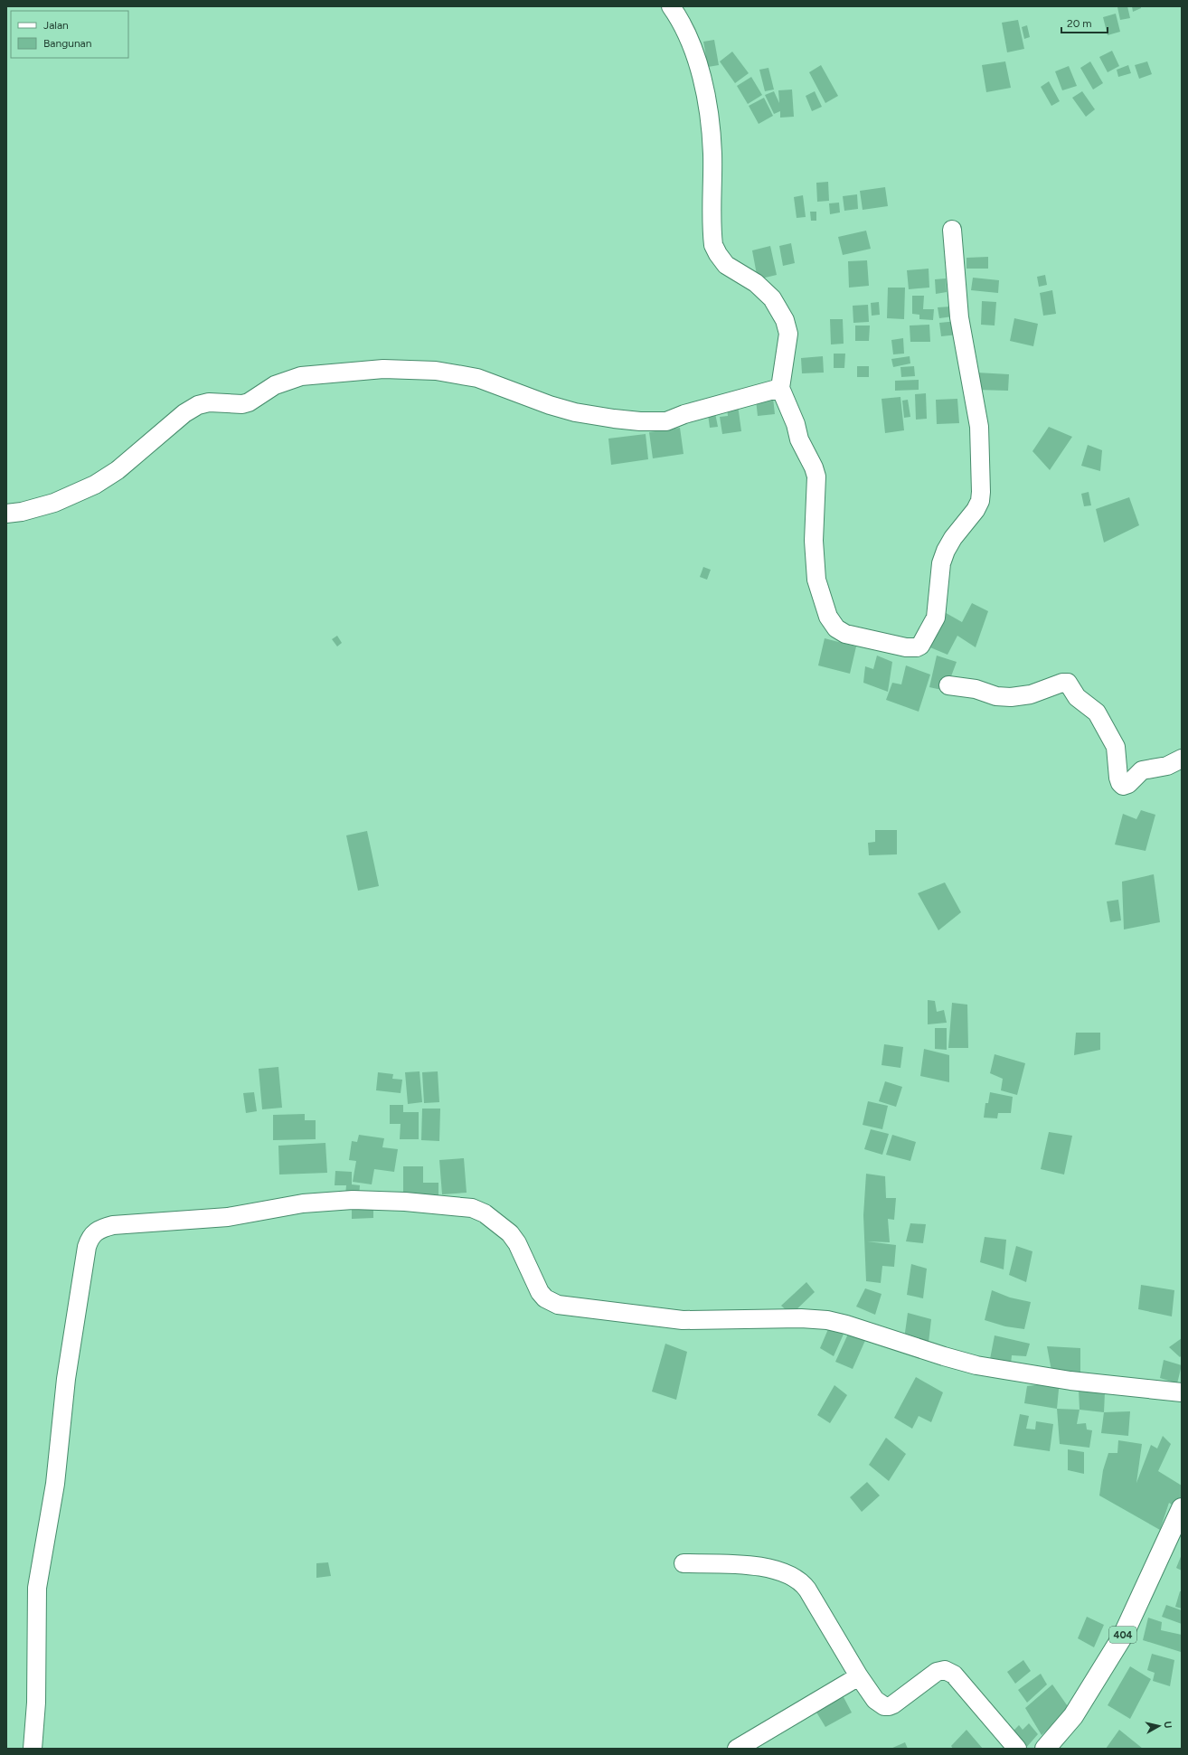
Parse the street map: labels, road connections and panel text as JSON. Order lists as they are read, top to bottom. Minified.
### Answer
{"streets":{"main road":["404"]},"legend":["Jalan","Bangunan"],"scale_bar":"20 m","north":"right"}
